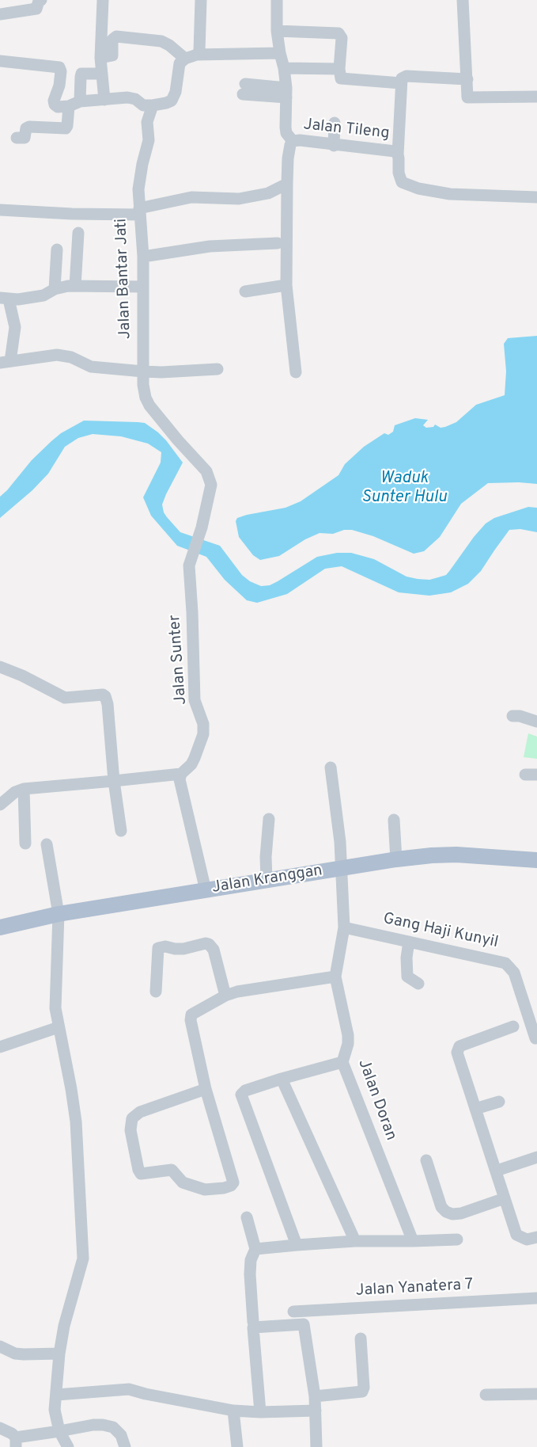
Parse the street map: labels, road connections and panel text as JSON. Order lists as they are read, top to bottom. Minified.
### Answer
{"streets":{"main road":["Jalan Kranggan"],"street":["Jalan Tileng","Jalan Bantar Jati","Jalan Sunter","Gang Haji Kunyil","Jalan Doran","Jalan Yanatera 7"]},"crossings":[["Jalan Bantar Jati","Jalan Sunter"],["Jalan Kranggan","Jalan Doran"],["Gang Haji Kunyil","Jalan Doran"]],"water":["Waduk Sunter Hulu"]}
